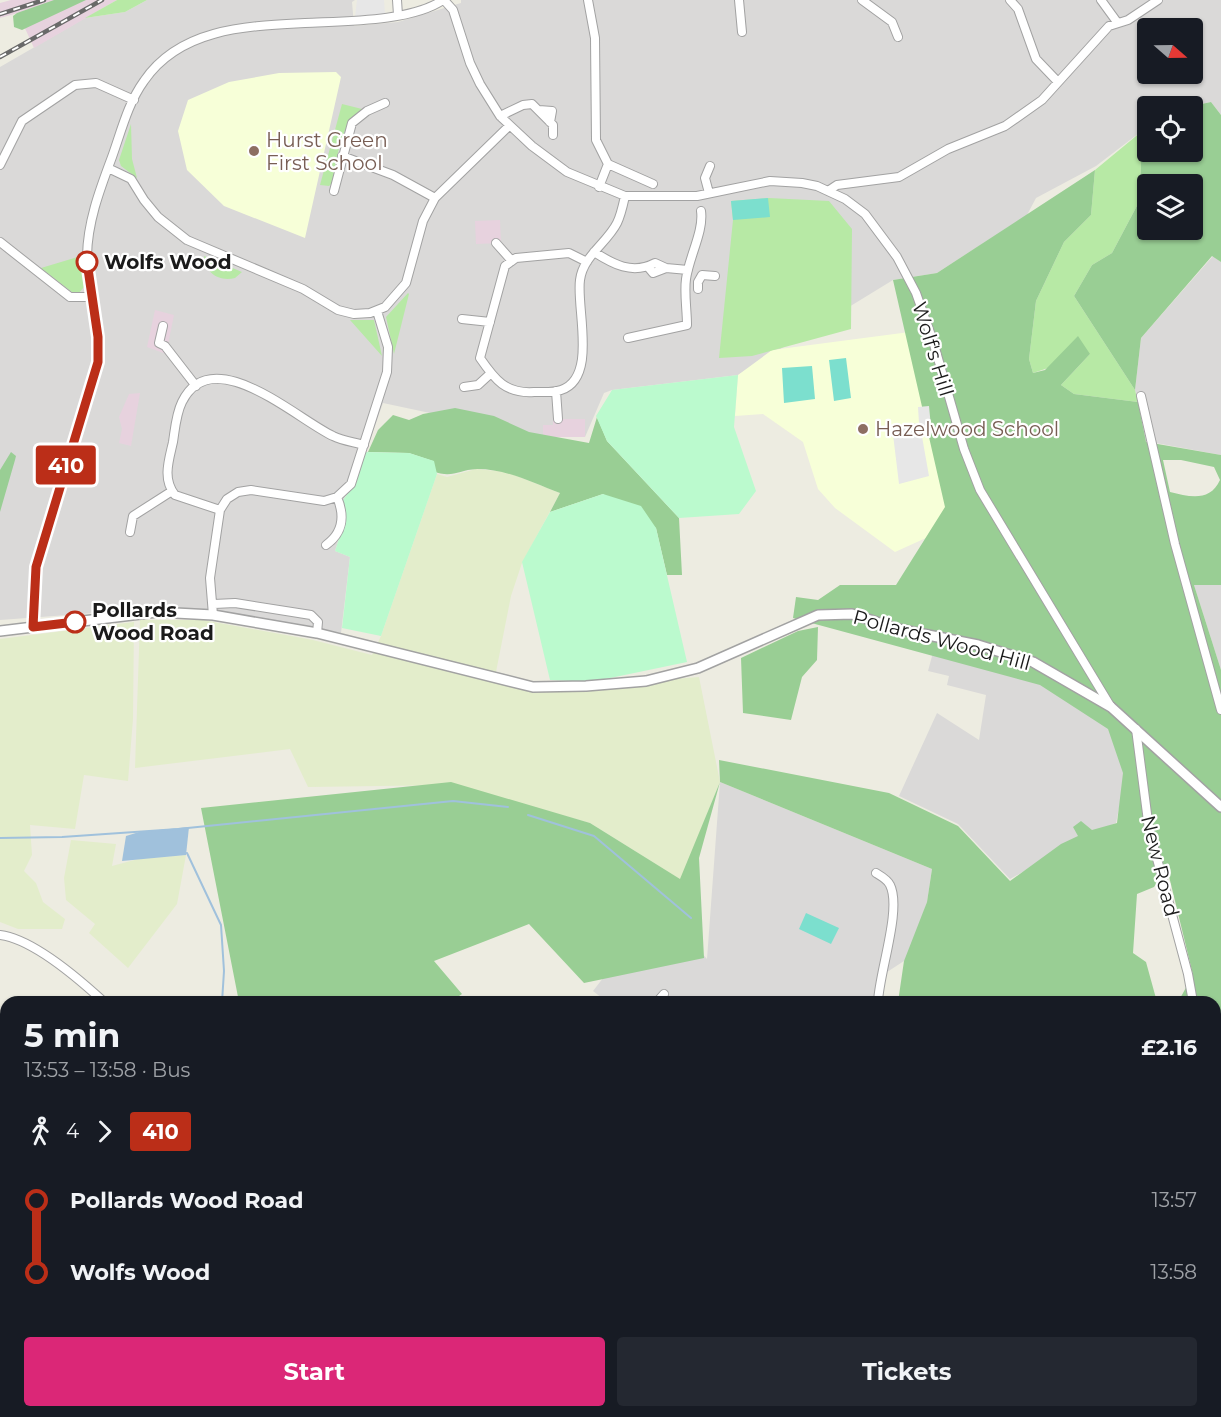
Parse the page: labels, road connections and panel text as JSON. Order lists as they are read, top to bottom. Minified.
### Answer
{"streets":{"street":["Wolf's Hill","Pollards Wood Hill","New Road"]},"crossings":[["Wolf's Hill","Pollards Wood Hill"],["Pollards Wood Hill","New Road"]],"places":["Hurst Green First School","Wolfs Wood","Hazelwood School","Pollards Wood Road"],"lines":["bus line 410"],"north":"right","page":{"on_map":"410","heading":["5 min","13:53 – 13:58 · Bus","£2.16"],"legs":["4","410"],"list":[{"name":"Pollards Wood Road","value":"13:57"},{"name":"Wolfs Wood","value":"13:58"}],"buttons":["Start","Tickets"]}}
